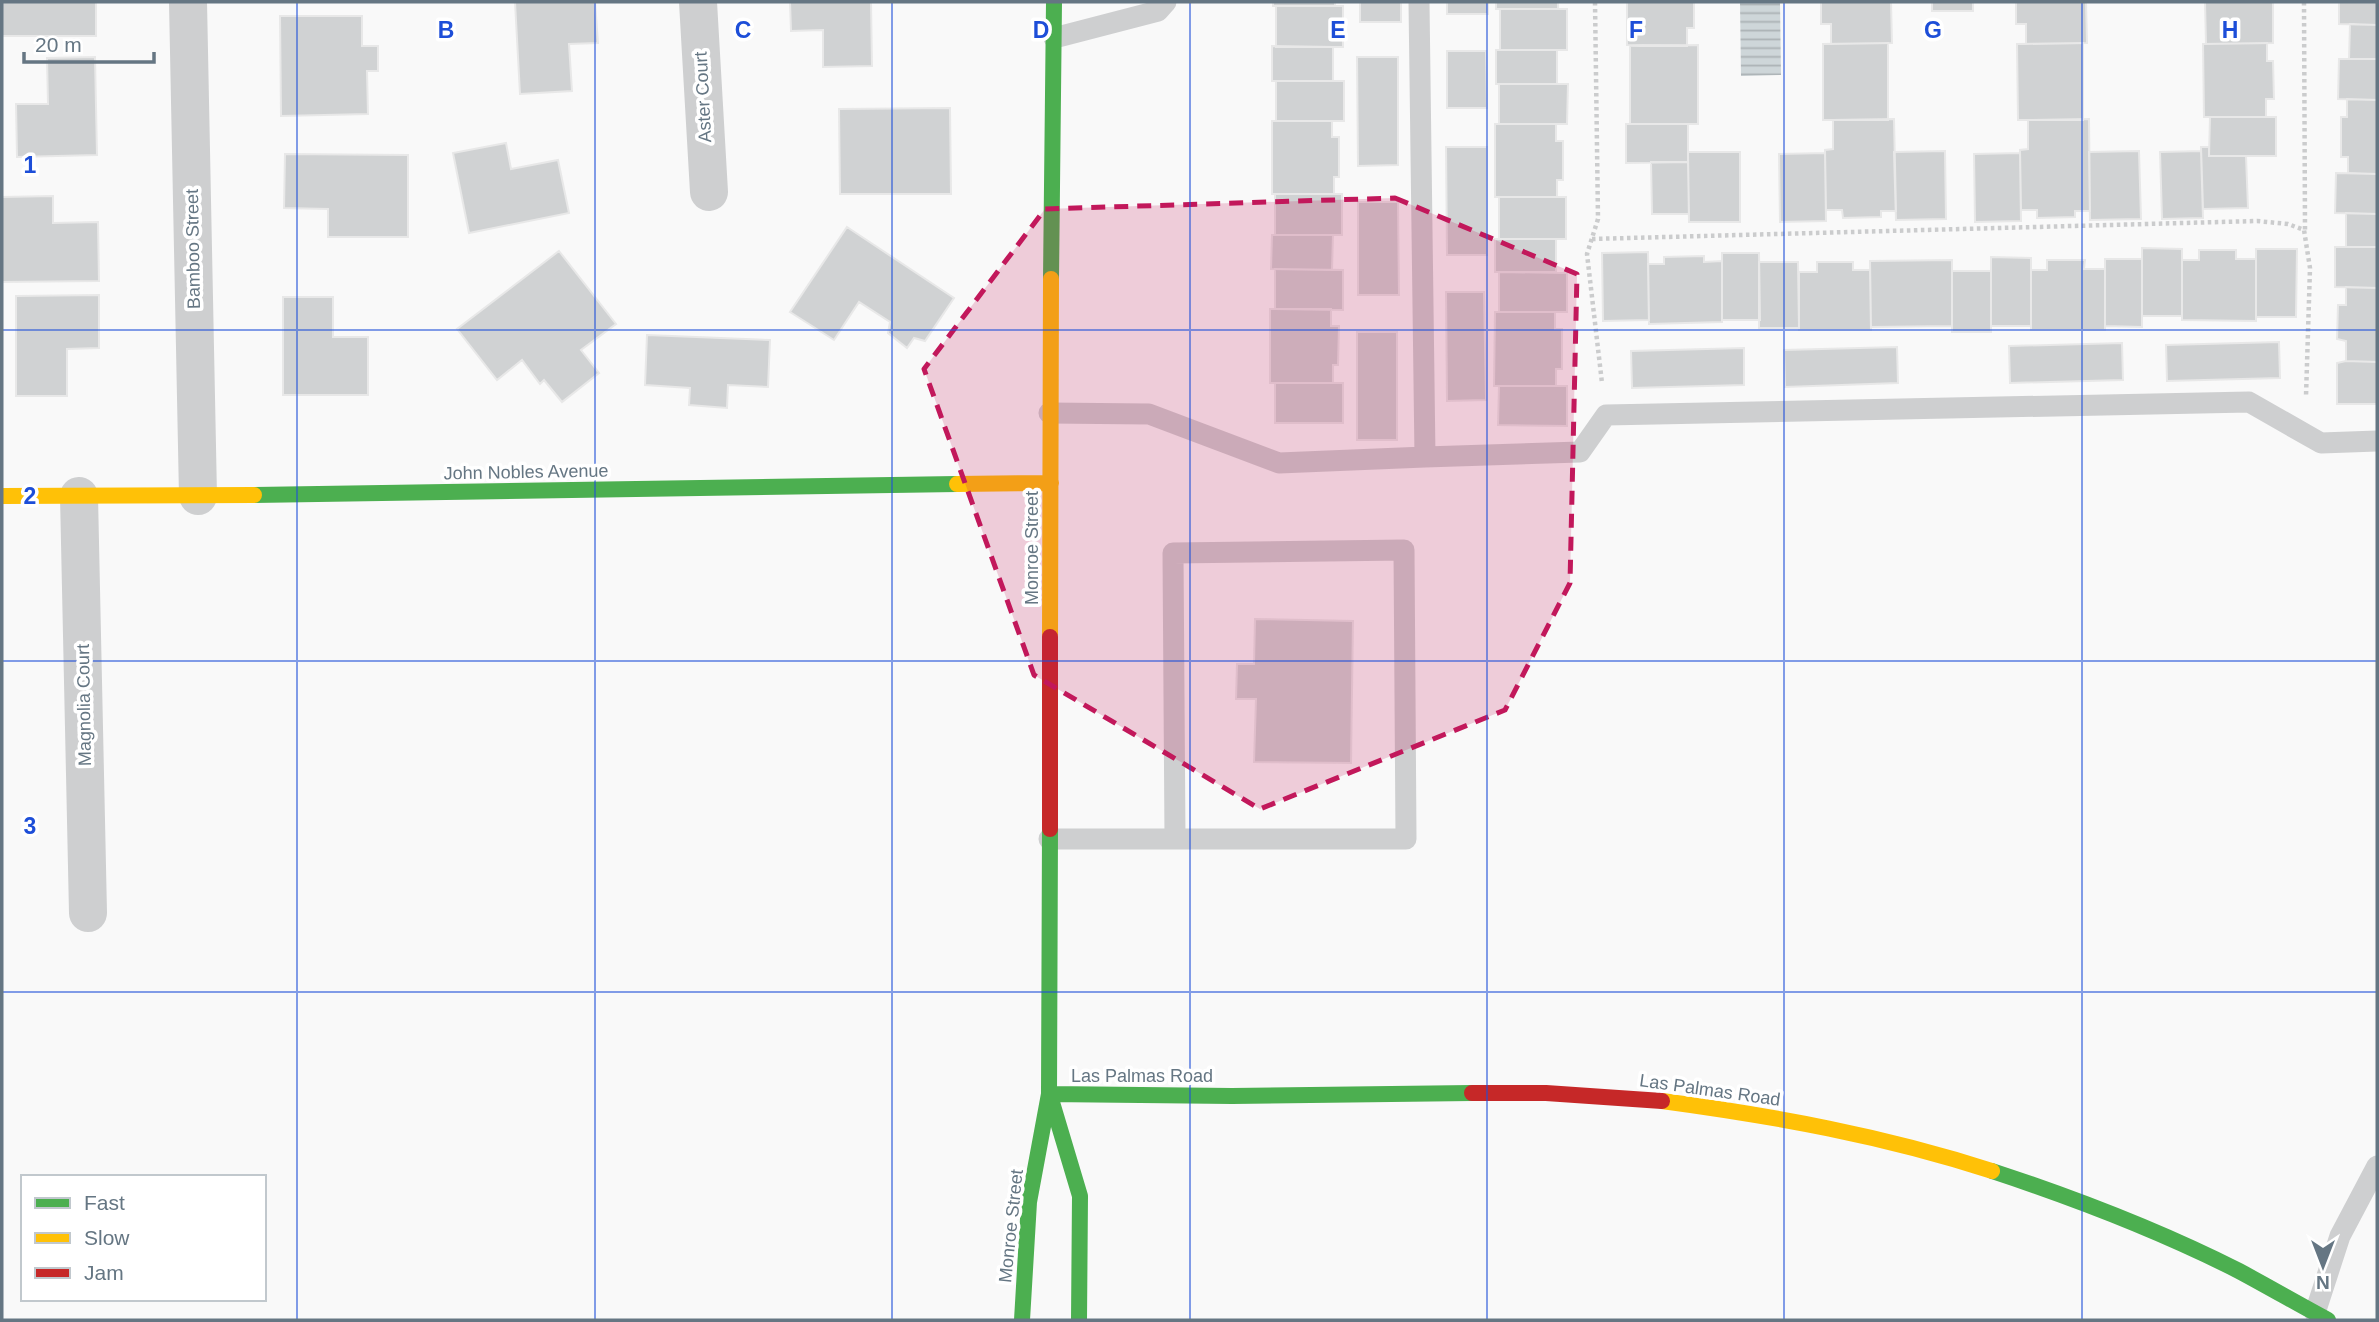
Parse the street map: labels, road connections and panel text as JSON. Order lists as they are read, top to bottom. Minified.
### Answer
{"streets":{"main road":["John Nobles Avenue","Monroe Street","Las Palmas Road"],"street":["Aster Court","Bamboo Street","Magnolia Court"]},"crossings":[["Bamboo Street","John Nobles Avenue"],["John Nobles Avenue","Monroe Street"],["John Nobles Avenue","Magnolia Court"],["Monroe Street","Las Palmas Road"]],"legend":["Fast","Slow","Jam"],"scale_bar":"20 m","north":"bottom","grid":{"columns":["B","C","D","E","F","G","H"],"rows":["1","2","3"]}}
